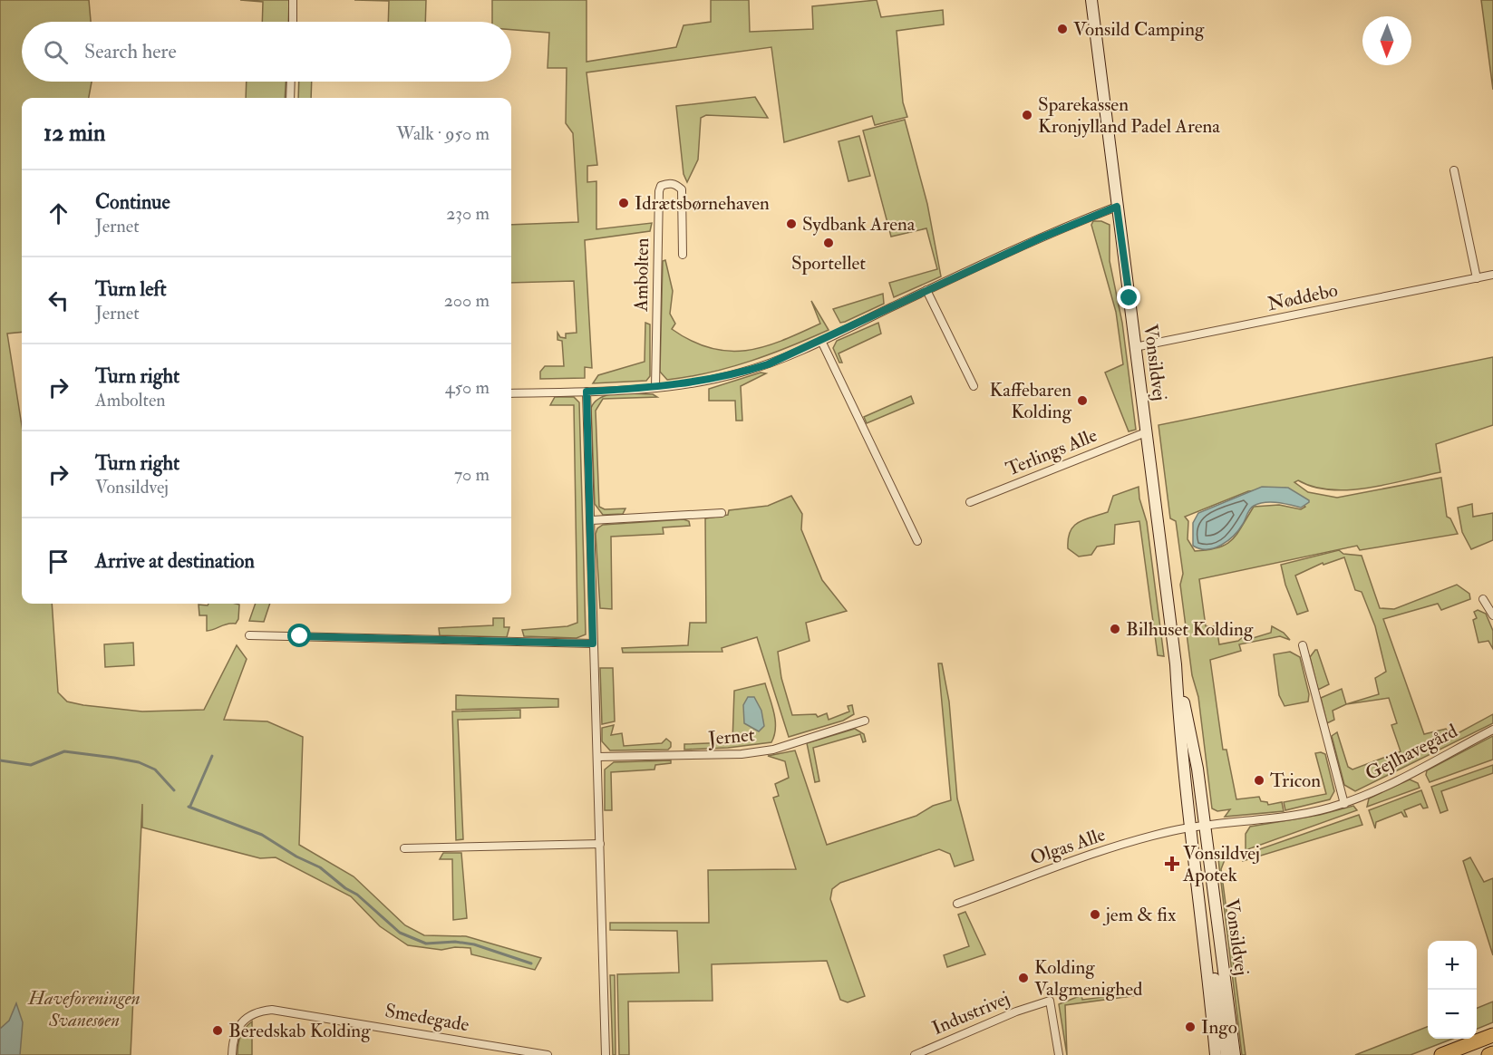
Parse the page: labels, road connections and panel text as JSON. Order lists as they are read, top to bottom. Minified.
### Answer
{"streets":{"main road":["Vonsildvej"],"street":["Ambolten","Nøddebo","Terlings Alle","Jernet","Gejlhavegård","Olgas Alle","Industrivej","Smedegade"]},"crossings":[["Nøddebo","Vonsildvej"],["Vonsildvej","Terlings Alle"],["Vonsildvej","Gejlhavegård"],["Vonsildvej","Olgas Alle"],["Gejlhavegård","Olgas Alle"]],"parks":["Haveforeningen Svanesøen"],"places":{"other":["Vonsild Camping","Sparekassen Kronjylland Padel Arena","Idrætsbørnehaven","Sydbank Arena","Sportellet","Kaffebaren Kolding","Bilhuset Kolding","Tricon","jem & fix","Kolding Valgmenighed","Ingo","Beredskab Kolding"],"health":["Vonsildvej Apotek"]},"north":"bottom","page":{"search":"Search here","heading":["12 min","Walk · 950 m"],"list":[["Continue","Jernet","230 m"],["Turn left","Jernet","200 m"],["Turn right","Ambolten","450 m"],["Turn right","Vonsildvej","70 m"],"Arrive at destination"],"map_buttons":["+","−"]}}
